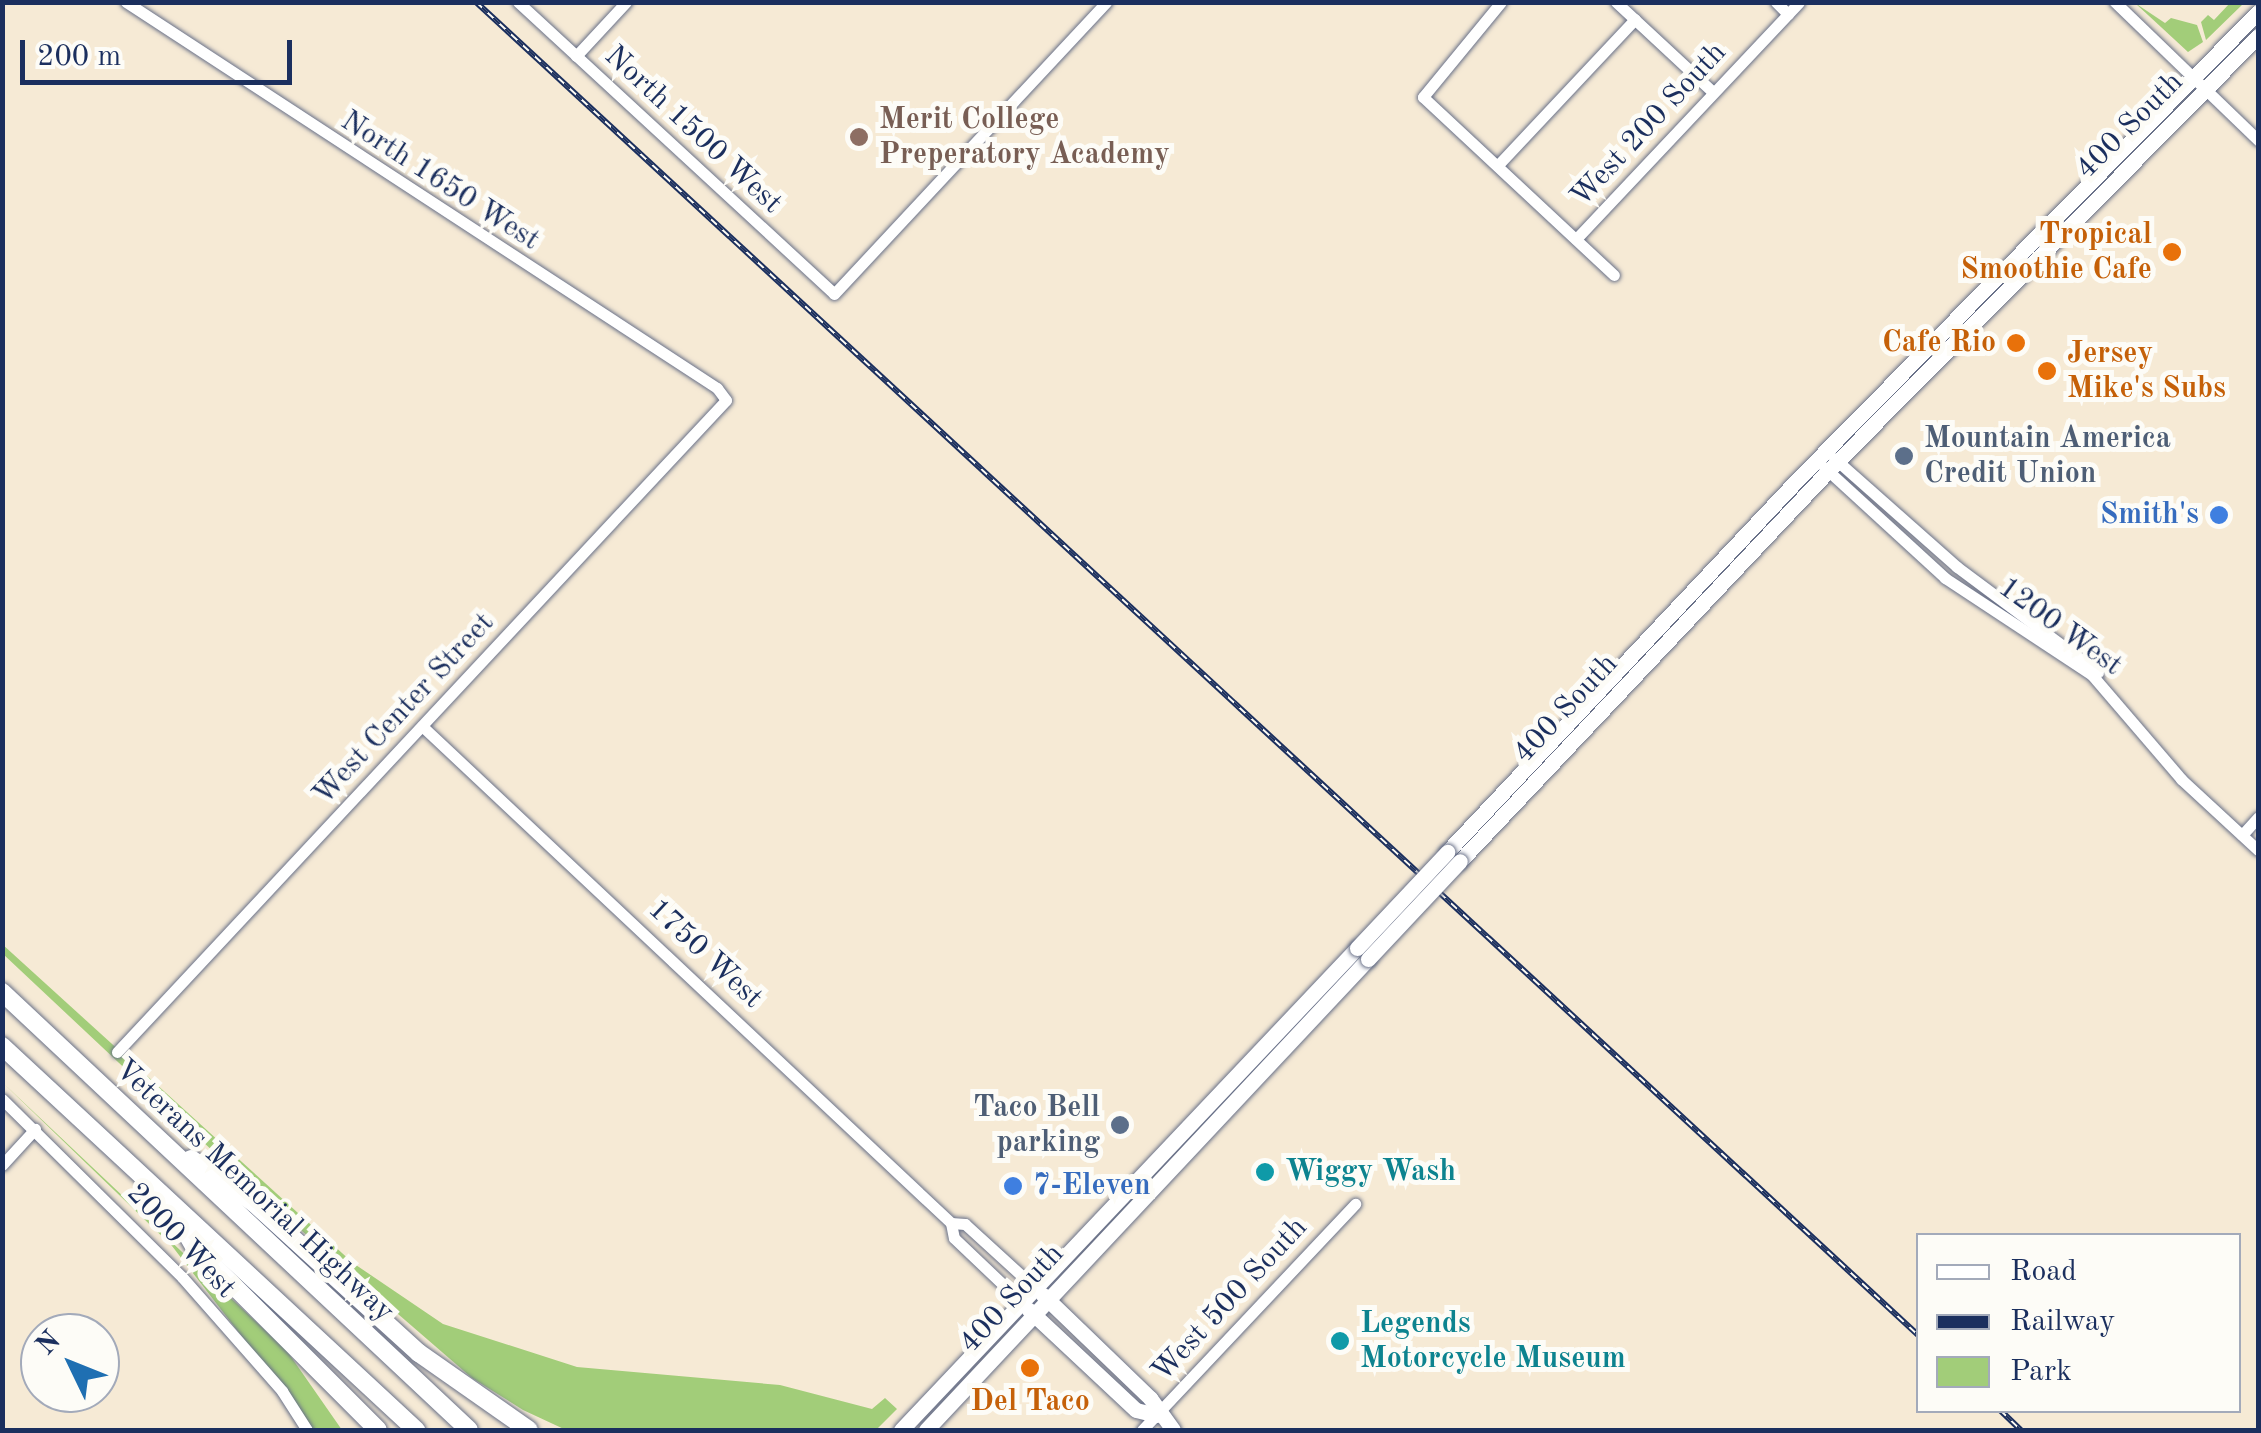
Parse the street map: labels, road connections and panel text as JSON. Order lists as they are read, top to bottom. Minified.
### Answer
{"streets":{"highway":["Veterans Memorial Highway"],"main road":["400 South","1750 West"],"street":["West 200 South","North 1500 West","North 1650 West","1200 West","West Center Street","2000 West","West 500 South"]},"crossings":[["400 South","1200 West"],["400 South","1750 West"],["North 1650 West","West Center Street"],["West Center Street","1750 West"],["1750 West","West 500 South"]],"places":["Merit College Preperatory Academy","Tropical Smoothie Cafe","Cafe Rio","Jersey Mike's Subs","Mountain America Credit Union","Smith's","Taco Bell parking","Wiggy Wash","7-Eleven","Legends Motorcycle Museum","Del Taco"],"legend":["Road","Railway","Park"],"scale_bar":"200 m","north":"top left"}
